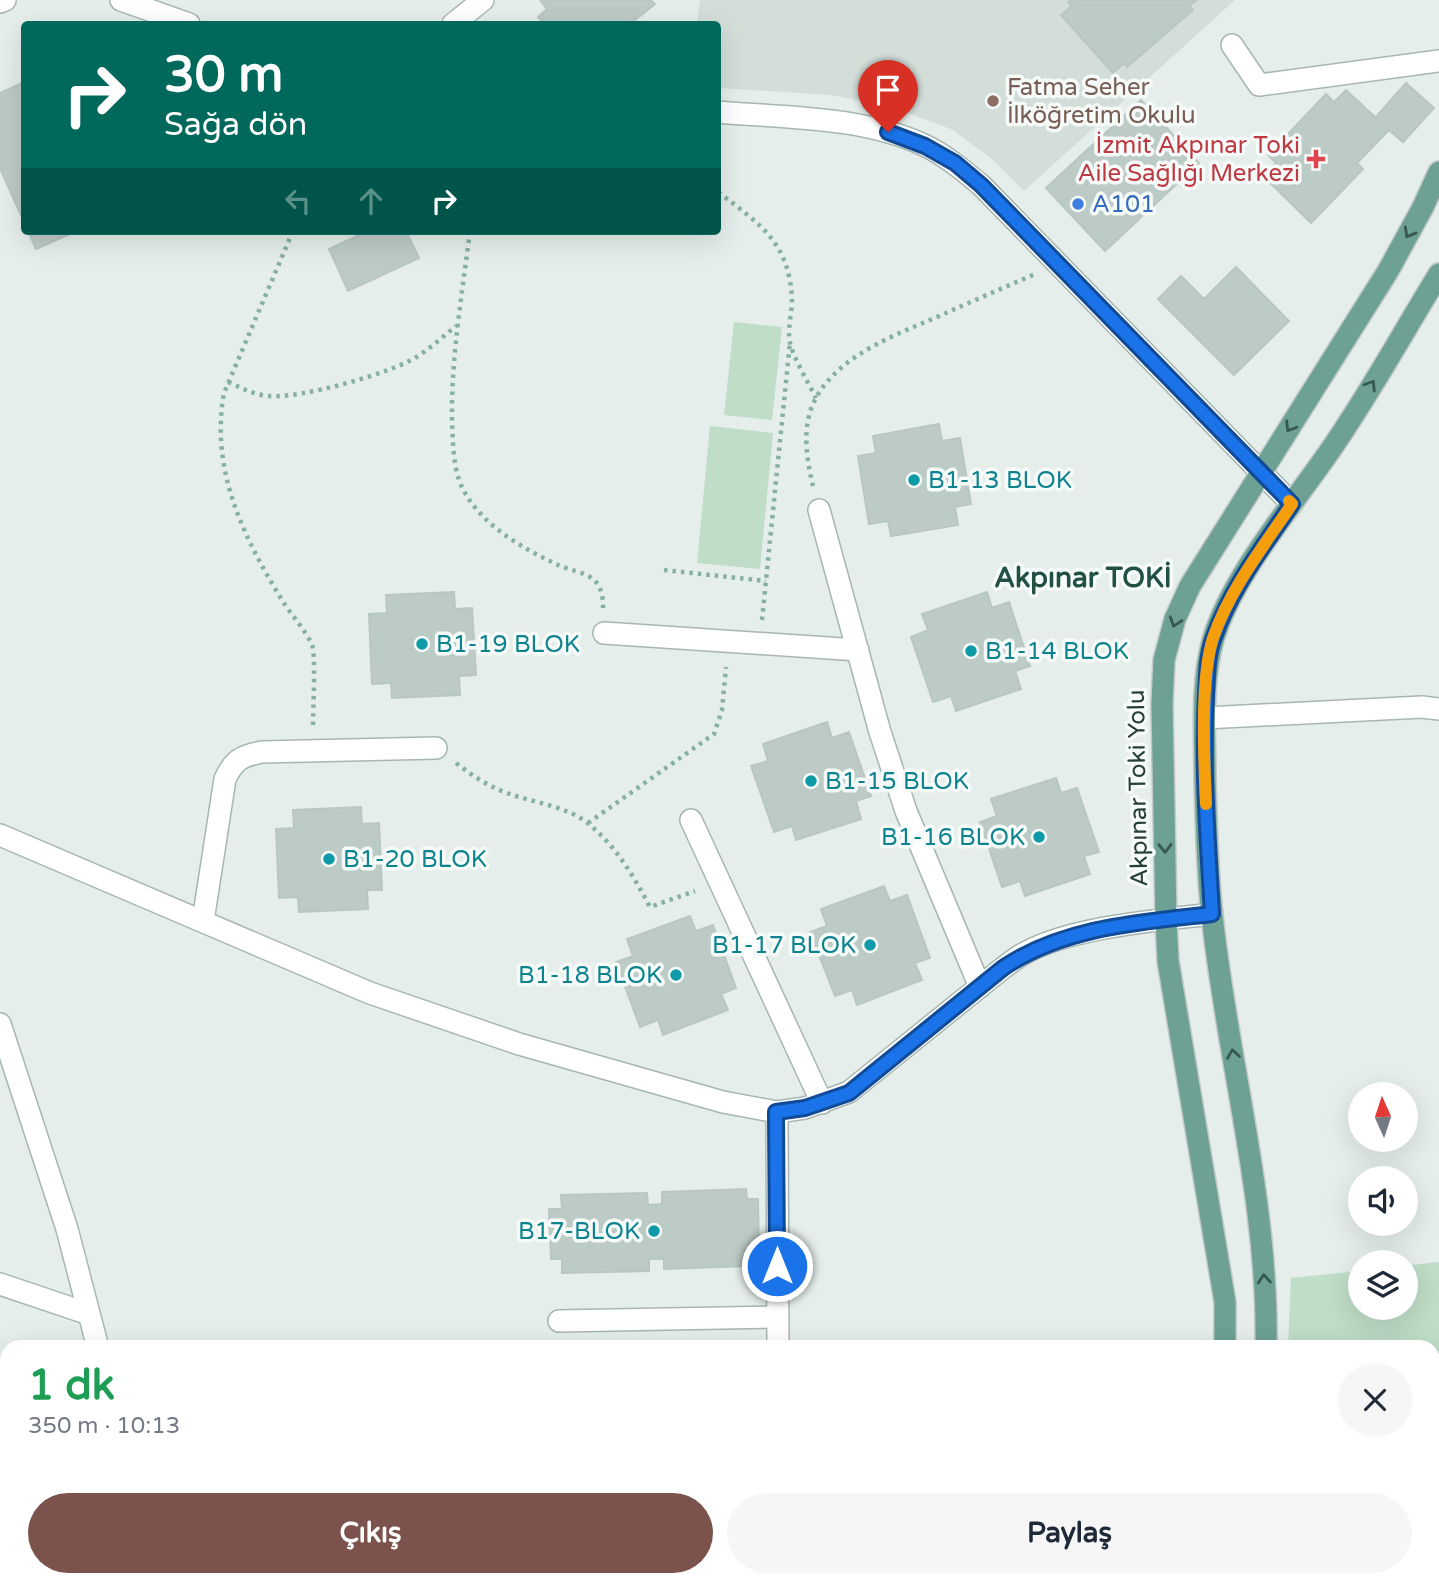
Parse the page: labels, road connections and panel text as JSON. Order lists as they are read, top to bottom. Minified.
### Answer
{"streets":{"main road":["Akpınar Toki Yolu"]},"districts":["Akpınar TOKİ"],"places":{"other":["Fatma Seher İlköğretim Okulu","A101","B1-13 BLOK","B1-19 BLOK","B1-14 BLOK","B1-15 BLOK","B1-16 BLOK","B1-20 BLOK","B1-17 BLOK","B1-18 BLOK","B17-BLOK"],"health":["İzmit Akpınar Toki Aile Sağlığı Merkezi"]},"north":"top","page":{"turn":["30 m","Sağa dön"],"heading":["1 dk","350 m · 10:13"],"buttons":["Çıkış","Paylaş"]}}
